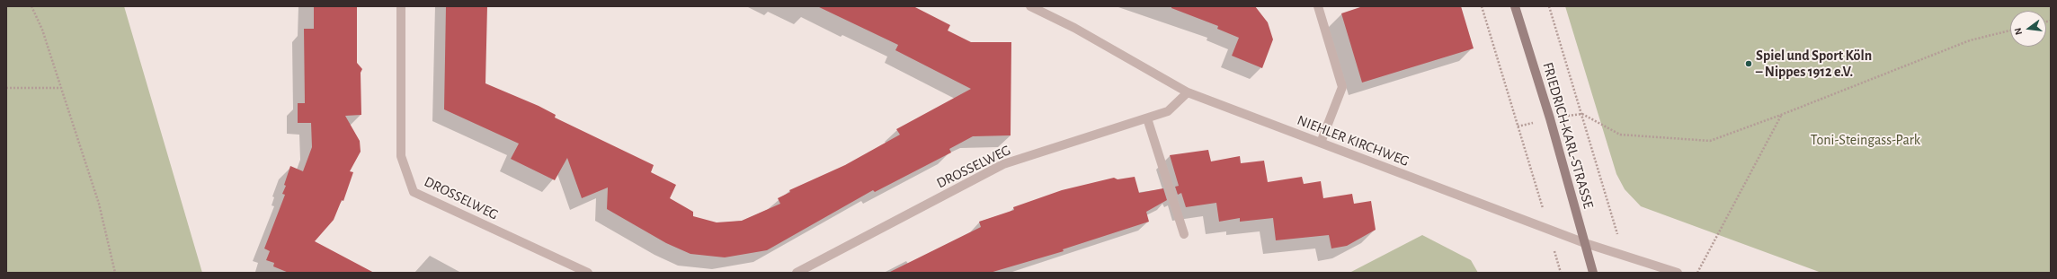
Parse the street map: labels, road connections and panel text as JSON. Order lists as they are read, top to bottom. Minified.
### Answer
{"streets":{"main road":["FRIEDRICH-KARL-STRASSE"],"street":["NIEHLER KIRCHWEG","DROSSELWEG"]},"crossings":[["FRIEDRICH-KARL-STRASSE","NIEHLER KIRCHWEG"],["NIEHLER KIRCHWEG","DROSSELWEG"]],"parks":["Toni-Steingass-Park"],"places":["Spiel und Sport Köln – Nippes 1912 e.V."],"north":"left"}
